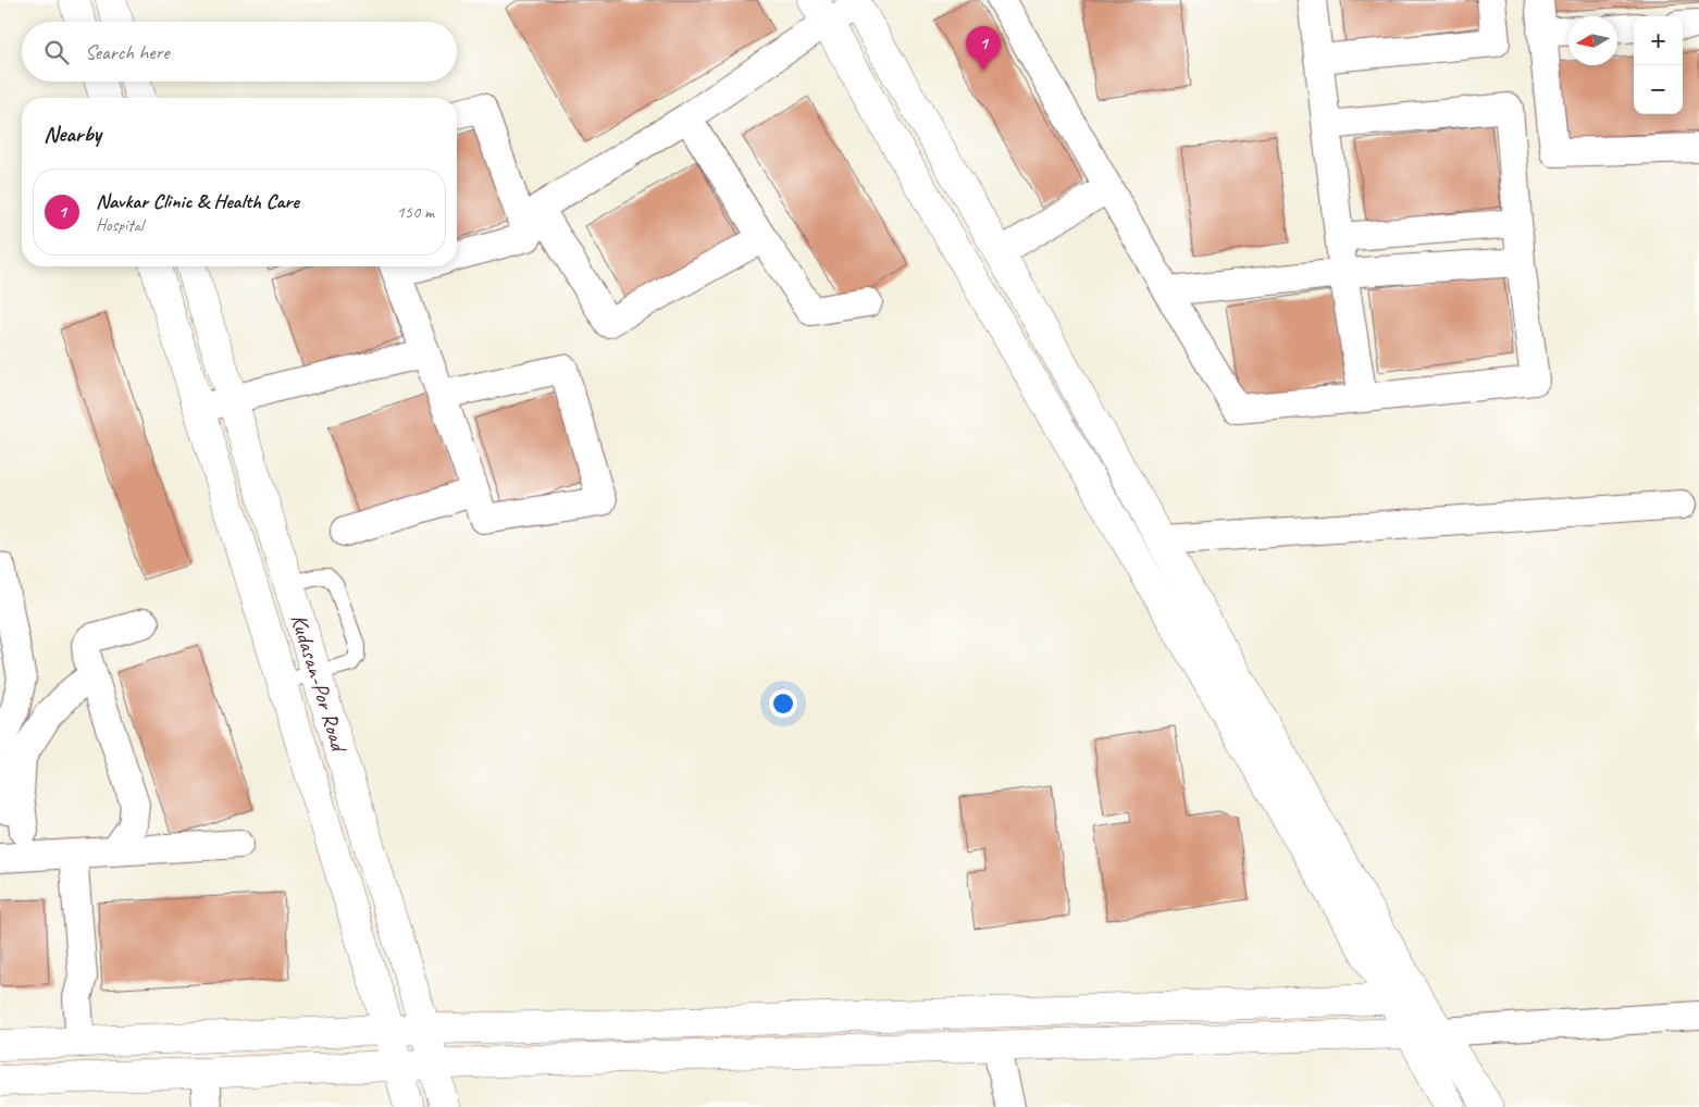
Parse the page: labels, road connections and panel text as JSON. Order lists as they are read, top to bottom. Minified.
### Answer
{"streets":{"street":["Kudasan-Por Road"]},"north":"left","page":{"map_buttons":["+","−"],"search":"Search here","pins":"1","heading":"Nearby","list":[{"mark":"1","name":"Navkar Clinic & Health Care","note":"Hospital","value":"150 m"}]}}
